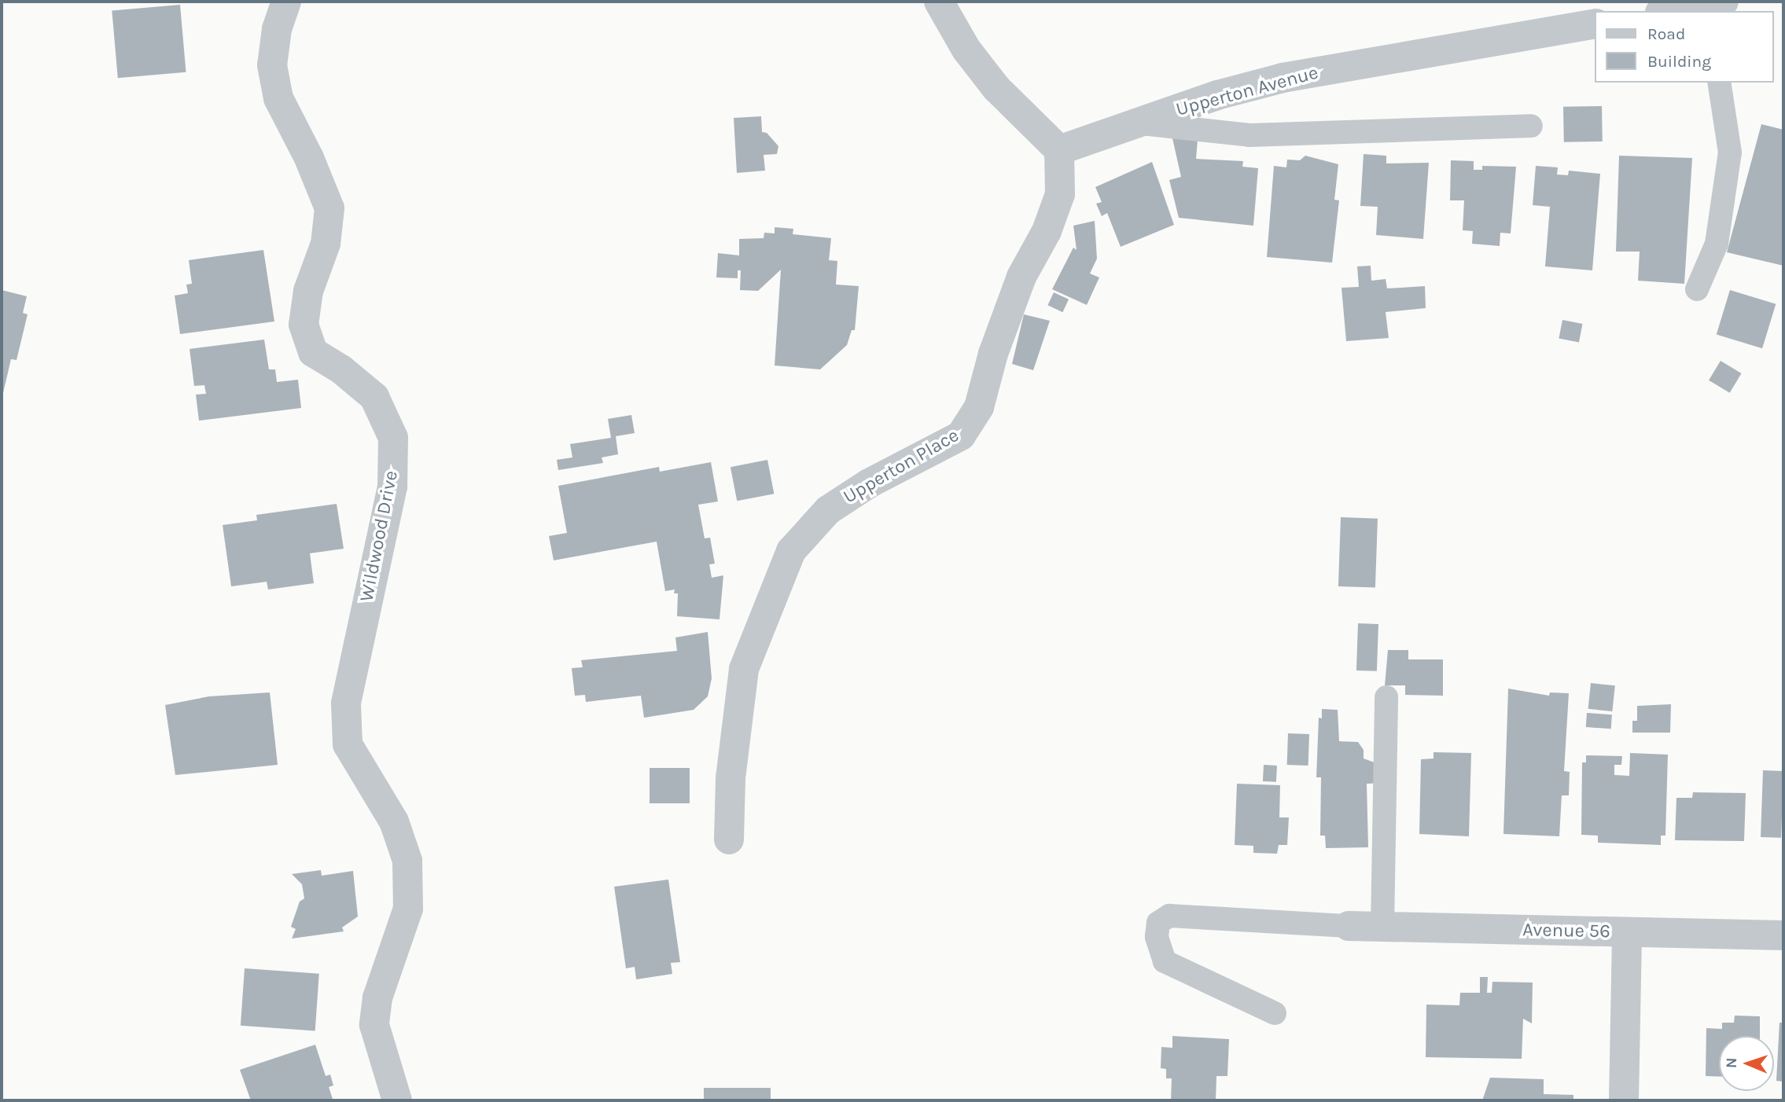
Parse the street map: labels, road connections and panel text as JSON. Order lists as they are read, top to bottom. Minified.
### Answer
{"streets":{"street":["Upperton Avenue","Upperton Place","Wildwood Drive","Avenue 56"]},"crossings":[["Upperton Avenue","Upperton Place"]],"legend":["Road","Building"],"north":"left"}
